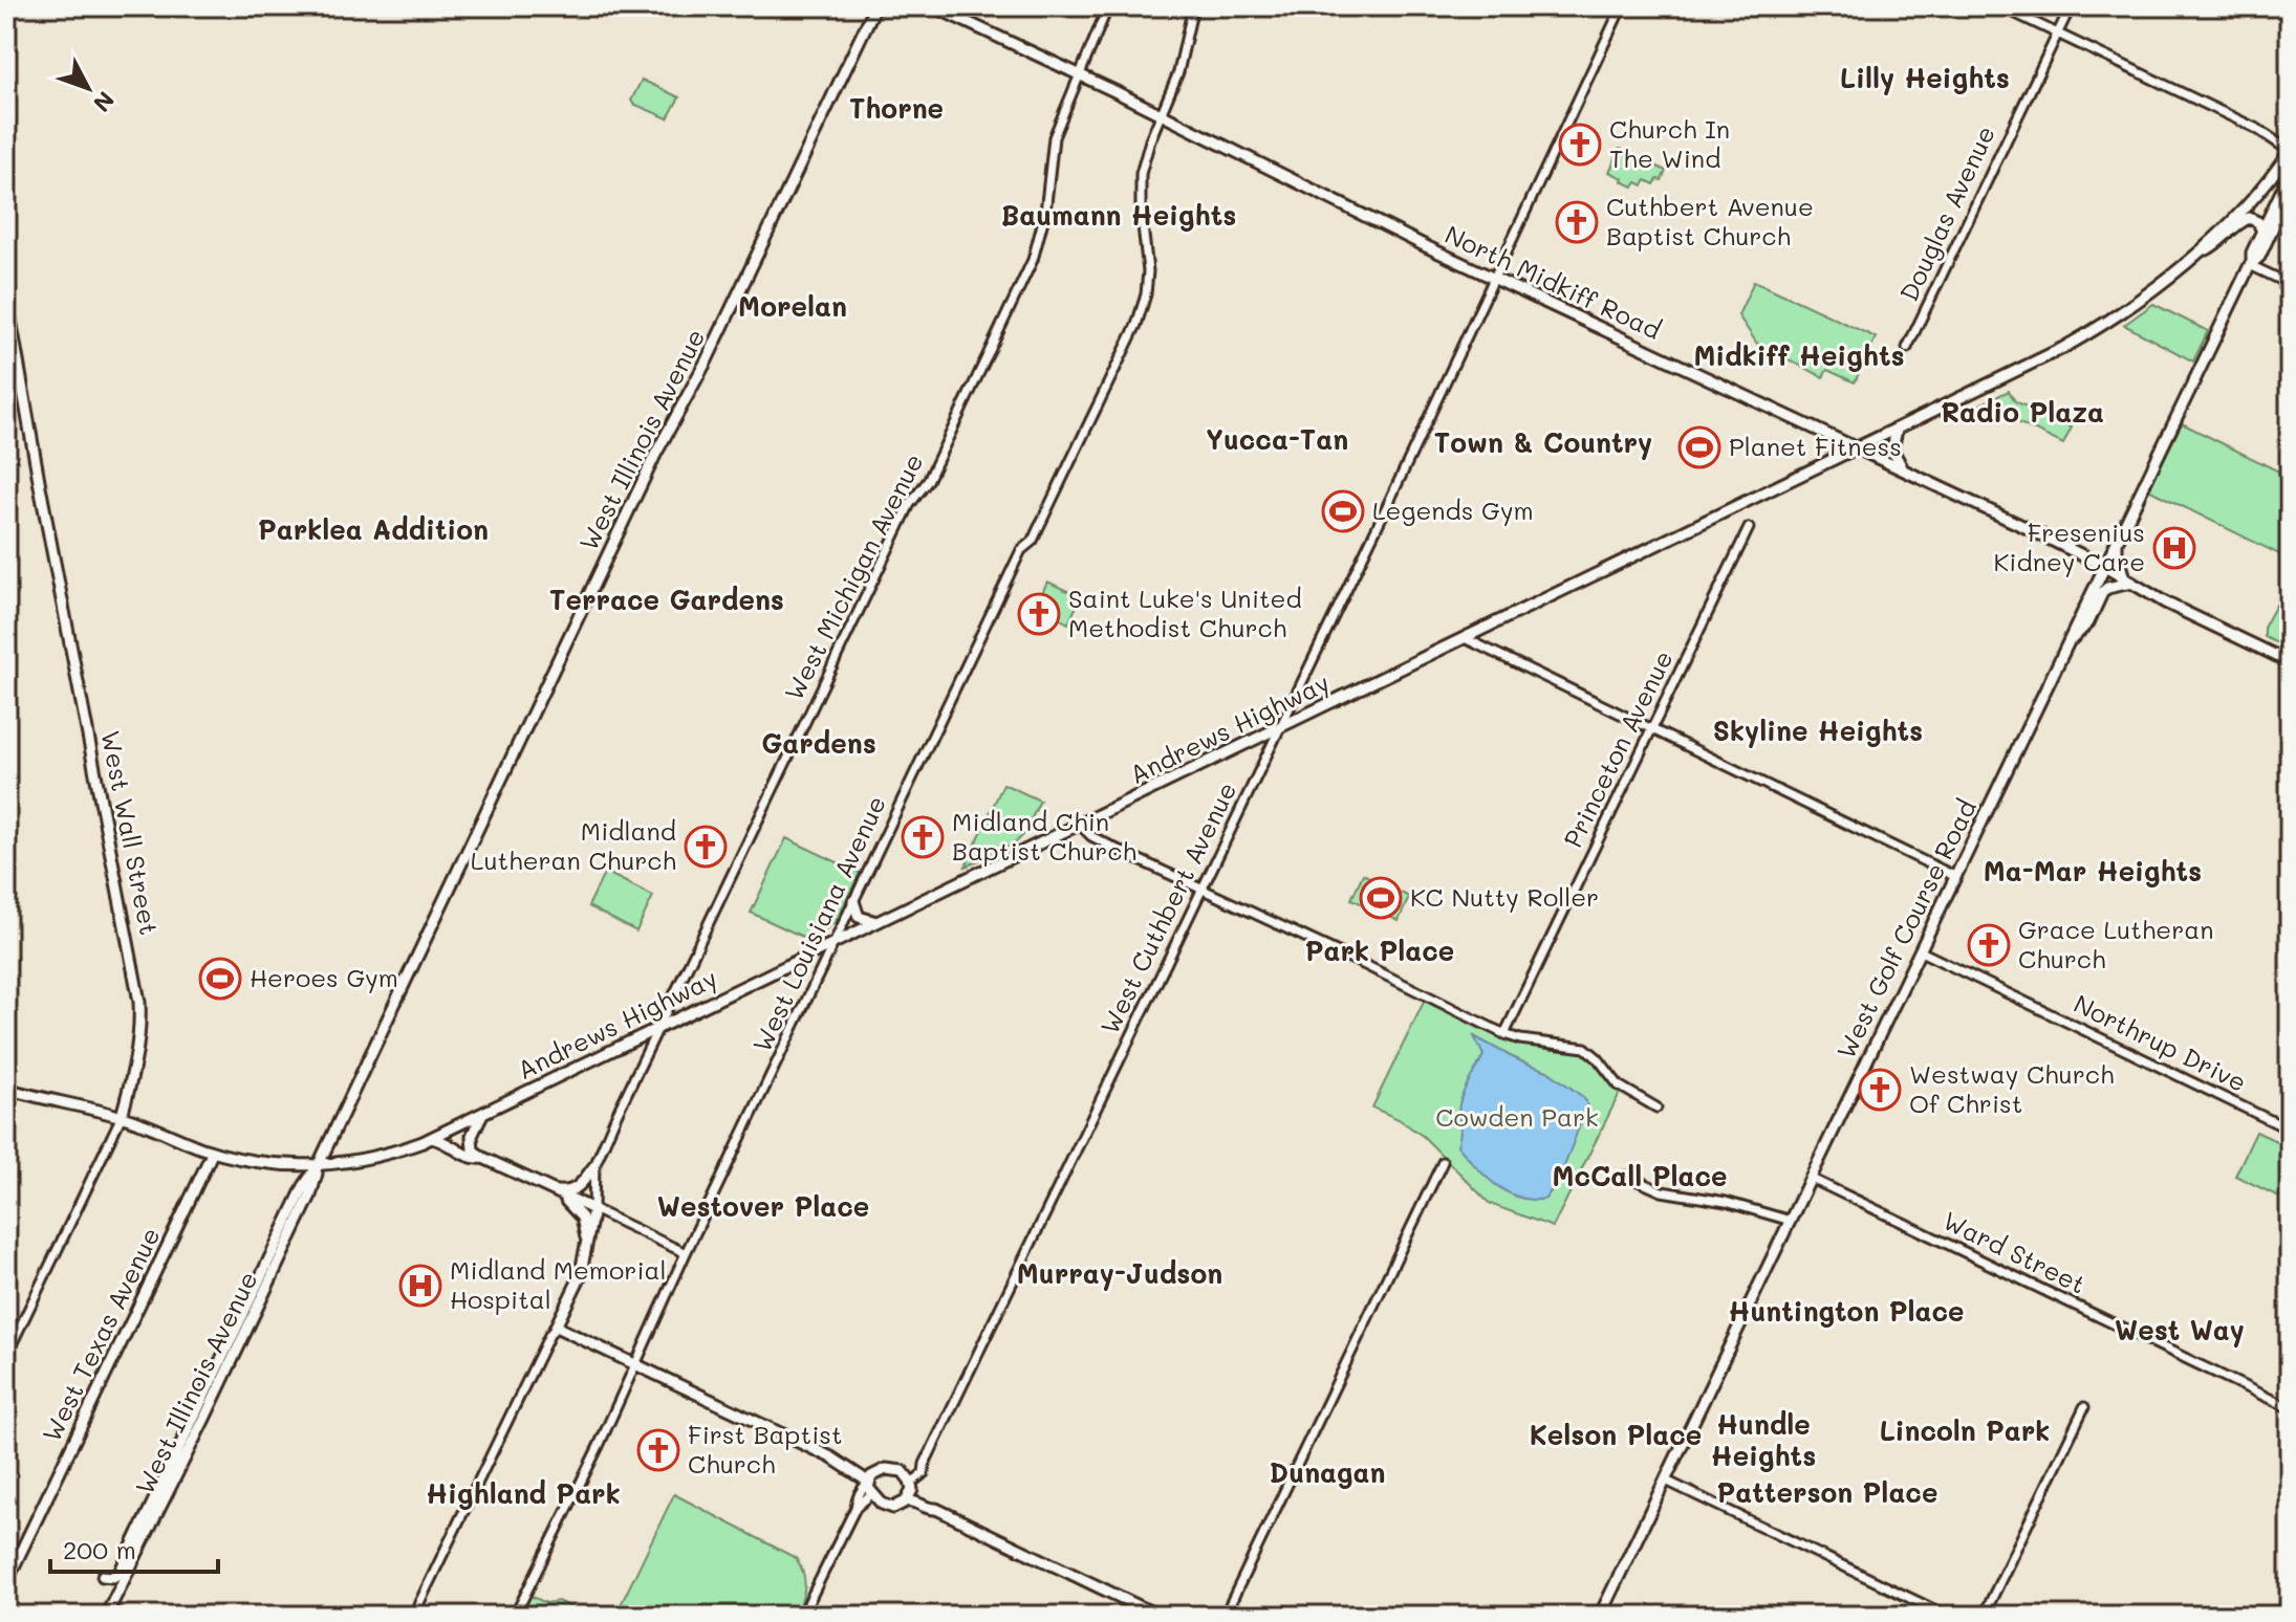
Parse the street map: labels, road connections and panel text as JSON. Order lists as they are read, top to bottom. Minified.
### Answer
{"streets":{"main road":["North Midkiff Road","West Illinois Avenue","West Michigan Avenue","Andrews Highway","West Wall Street","West Golf Course Road","West Texas Avenue"],"street":["Douglas Avenue","Princeton Avenue","West Cuthbert Avenue","West Louisiana Avenue","Northrup Drive","Ward Street"]},"crossings":[["North Midkiff Road","West Michigan Avenue"],["North Midkiff Road","Andrews Highway"],["North Midkiff Road","West Cuthbert Avenue"],["North Midkiff Road","West Louisiana Avenue"],["North Midkiff Road","West Golf Course Road"],["West Illinois Avenue","Andrews Highway"],["West Michigan Avenue","Andrews Highway"],["Andrews Highway","West Wall Street"],["Andrews Highway","West Cuthbert Avenue"],["Andrews Highway","West Louisiana Avenue"],["Andrews Highway","West Texas Avenue"],["West Golf Course Road","Northrup Drive"],["West Golf Course Road","Ward Street"]],"districts":["Lilly Heights","Thorne","Baumann Heights","Morelan","Midkiff Heights","Radio Plaza","Yucca-Tan","Town & Country","Parklea Addition","Terrace Gardens","Skyline Heights","Gardens","Ma-Mar Heights","Park Place","McCall Place","Westover Place","Murray-Judson","Huntington Place","West Way","Hundle Heights","Lincoln Park","Kelson Place","Dunagan","Patterson Place","Highland Park"],"parks":["Cowden Park"],"places":{"church":["Church In The Wind","Cuthbert Avenue Baptist Church","Saint Luke's United Methodist Church","Midland Chin Baptist Church","Midland Lutheran Church","Grace Lutheran Church","Westway Church Of Christ","First Baptist Church"],"sports":["Planet Fitness","Legends Gym","KC Nutty Roller","Heroes Gym"],"hospital":["Fresenius Kidney Care","Midland Memorial Hospital"]},"scale_bar":"200 m","north":"bottom right"}
